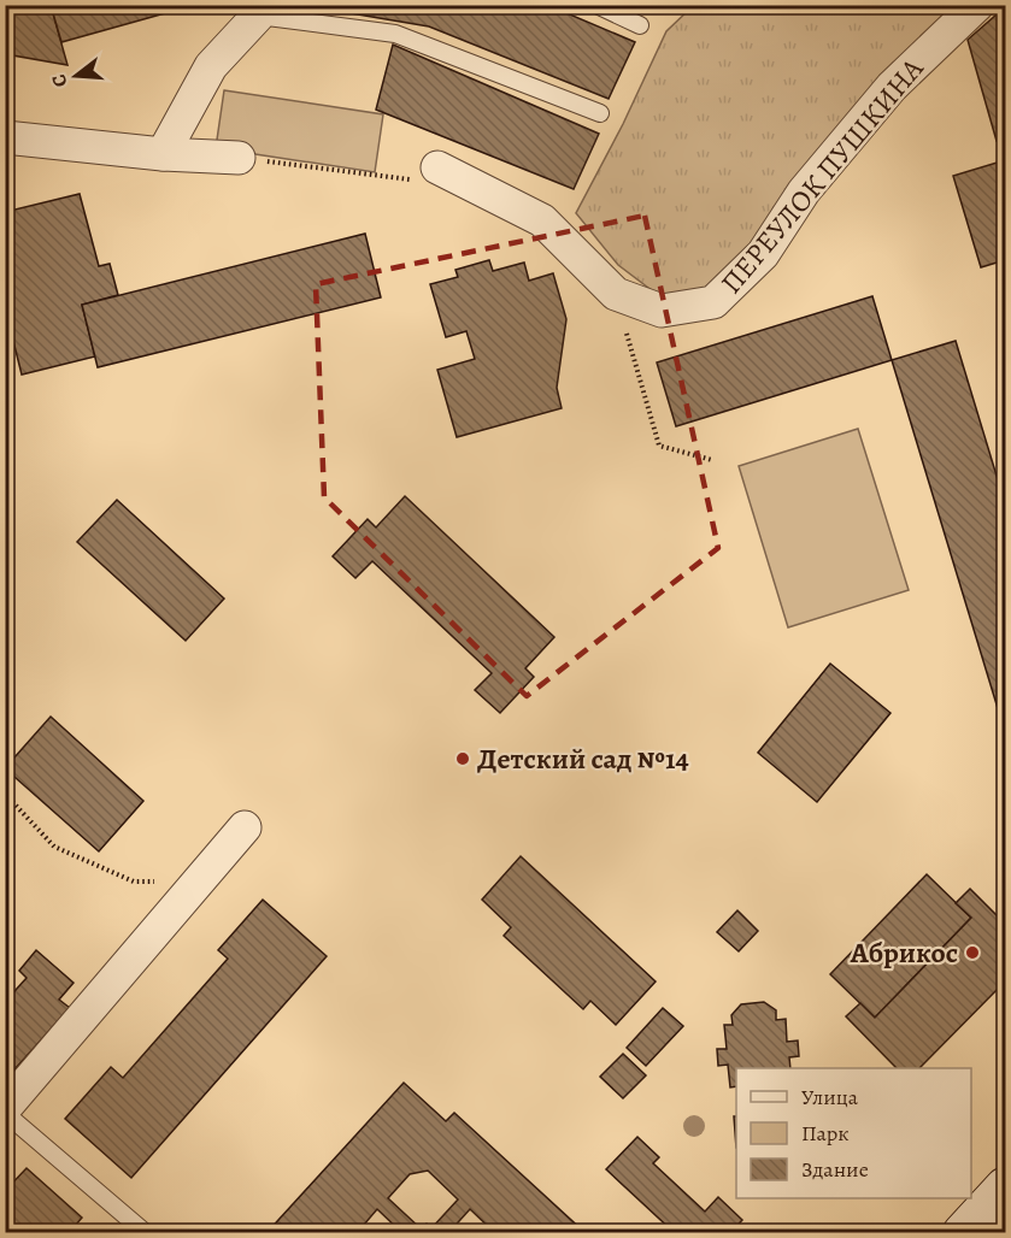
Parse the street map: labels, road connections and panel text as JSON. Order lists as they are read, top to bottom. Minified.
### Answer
{"streets":{"street":["ПЕРЕУЛОК ПУШКИНА"]},"places":["Детский сад №14","Абрикос"],"legend":["Улица","Парк","Здание"],"north":"left"}
